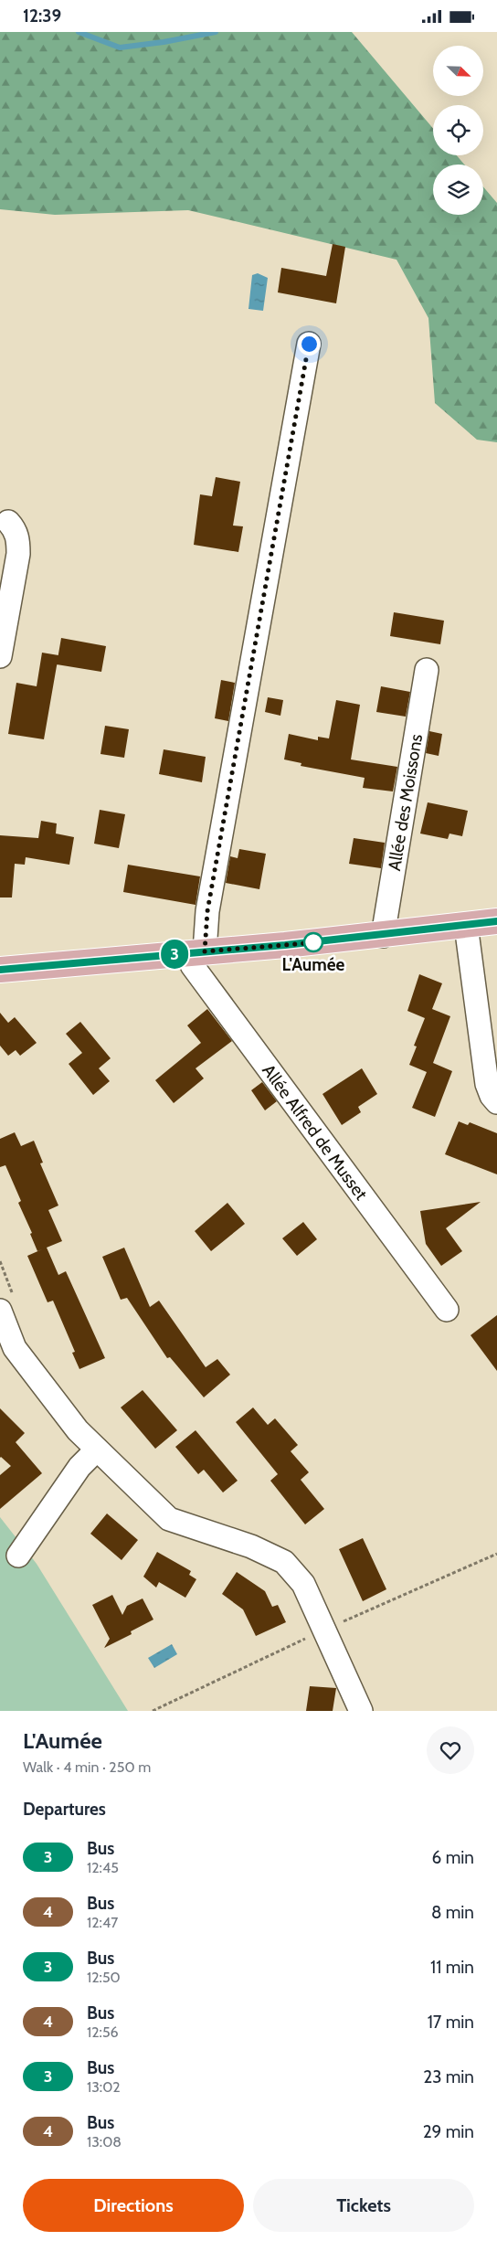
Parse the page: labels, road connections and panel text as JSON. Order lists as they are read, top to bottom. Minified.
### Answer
{"streets":{"street":["Allée des Moissons","Allée Alfred de Musset"]},"places":["L'Aumée"],"lines":["bus line 3"],"north":"bottom right","page":{"status":"12:39","on_map":"3","heading":[["L'Aumée","Walk · 4 min · 250 m"],"Departures"],"list":[{"mark":"3","name":"Bus","note":"12:45","value":"6 min"},{"mark":"4","name":"Bus","note":"12:47","value":"8 min"},{"mark":"3","name":"Bus","note":"12:50","value":"11 min"},{"mark":"4","name":"Bus","note":"12:56","value":"17 min"},{"mark":"3","name":"Bus","note":"13:02","value":"23 min"},{"mark":"4","name":"Bus","note":"13:08","value":"29 min"}],"buttons":["Directions","Tickets"]}}
